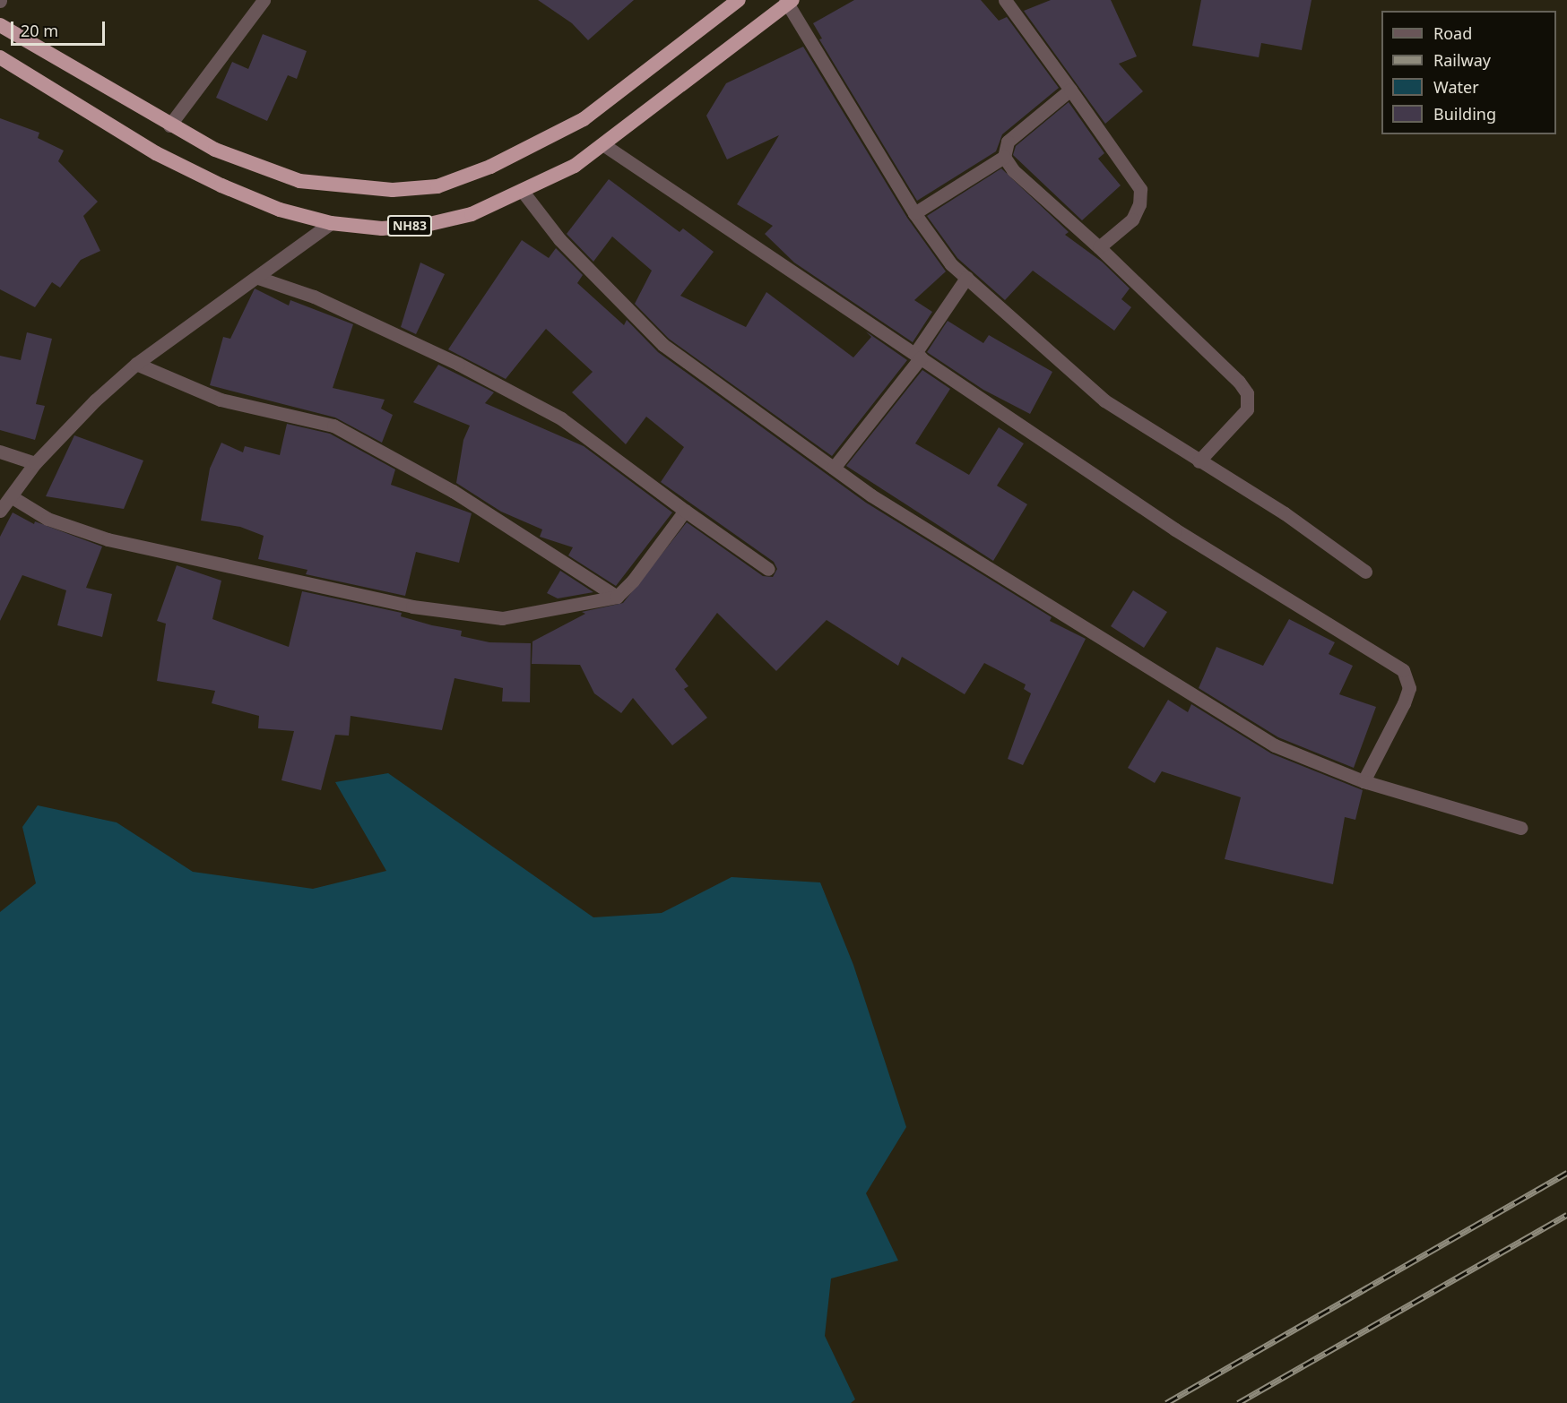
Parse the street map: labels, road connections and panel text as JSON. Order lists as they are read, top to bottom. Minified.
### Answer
{"streets":{"highway":["NH83"]},"legend":["Road","Railway","Water","Building"],"scale_bar":"20 m"}
